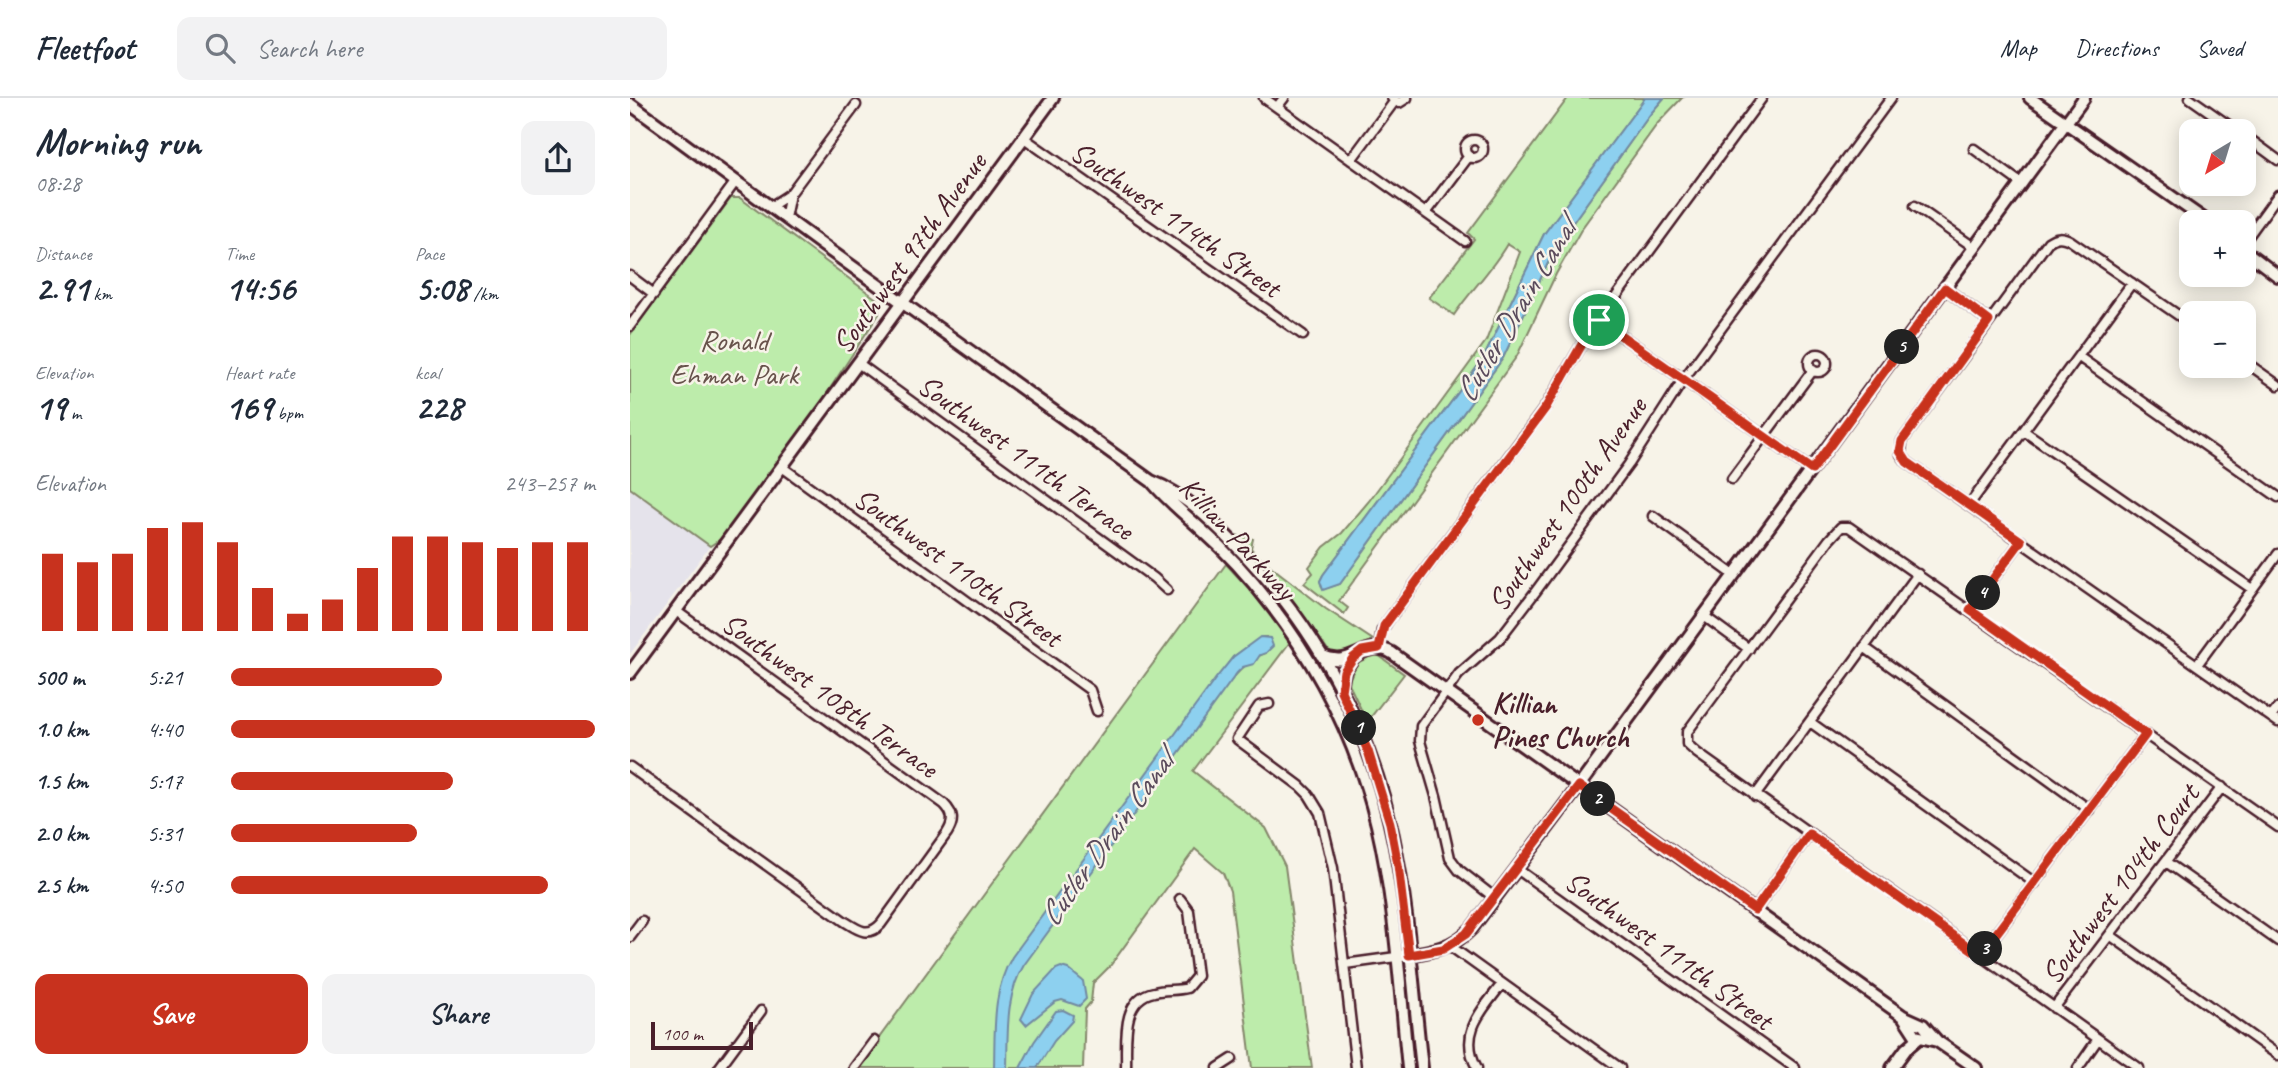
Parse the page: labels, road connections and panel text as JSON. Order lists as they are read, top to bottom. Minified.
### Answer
{"streets":{"street":["Southwest 114th Street","Southwest 97th Avenue","Southwest 111th Terrace","Southwest 100th Avenue","Killian Parkway","Southwest 110th Street","Southwest 108th Terrace","Southwest 104th Court","Southwest 111th Street"]},"crossings":[["Southwest 114th Street","Southwest 97th Avenue"],["Southwest 97th Avenue","Southwest 111th Terrace"],["Southwest 97th Avenue","Killian Parkway"],["Southwest 97th Avenue","Southwest 110th Street"],["Southwest 97th Avenue","Southwest 108th Terrace"]],"water":["Cutler Drain Canal"],"parks":["Ronald Ehman Park"],"places":["Killian Pines Church"],"scale_bar":"100 m","north":"bottom left","page":{"header":"Fleetfoot","search":"Search here","nav":["Map","Directions","Saved"],"heading":["Morning run","08:28"],"map_buttons":["+","−"],"stats":[["Distance","2.91 km"],["Time","14:56"],["Pace","5:08 /km"],["Elevation","19 m"],["Heart rate","169 bpm"],["kcal","228"]],"pins":["5","4","1","2","3"],"chart":["Elevation","243–257 m"],"list":[{"name":"500 m","note":"5:21"},{"name":"1.0 km","note":"4:40"},{"name":"1.5 km","note":"5:17"},{"name":"2.0 km","note":"5:31"},{"name":"2.5 km","note":"4:50"}],"buttons":["Save","Share"],"scale":"100 m"}}
